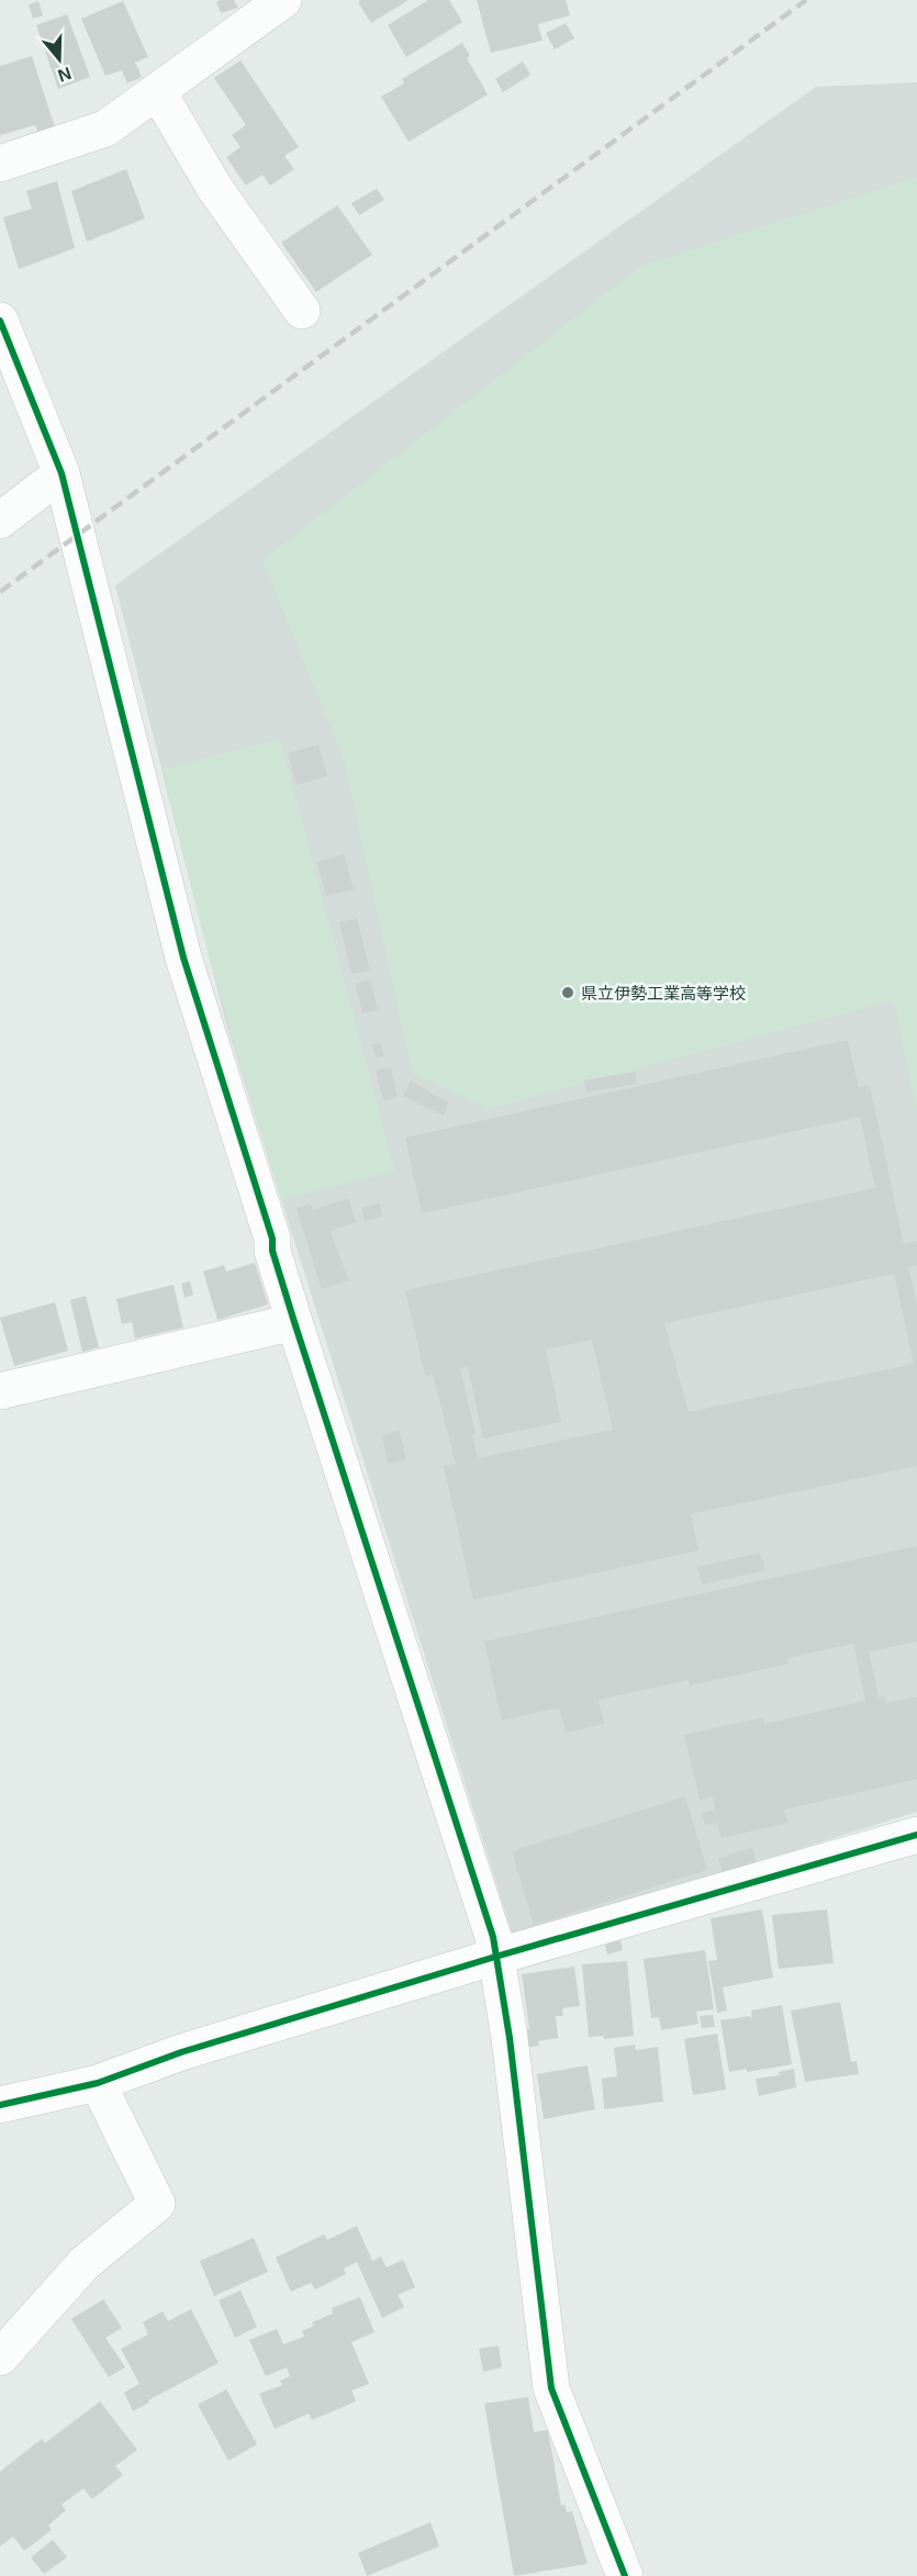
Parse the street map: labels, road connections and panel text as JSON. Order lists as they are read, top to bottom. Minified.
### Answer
{"places":["県立伊勢工業高等学校"],"north":"bottom"}
